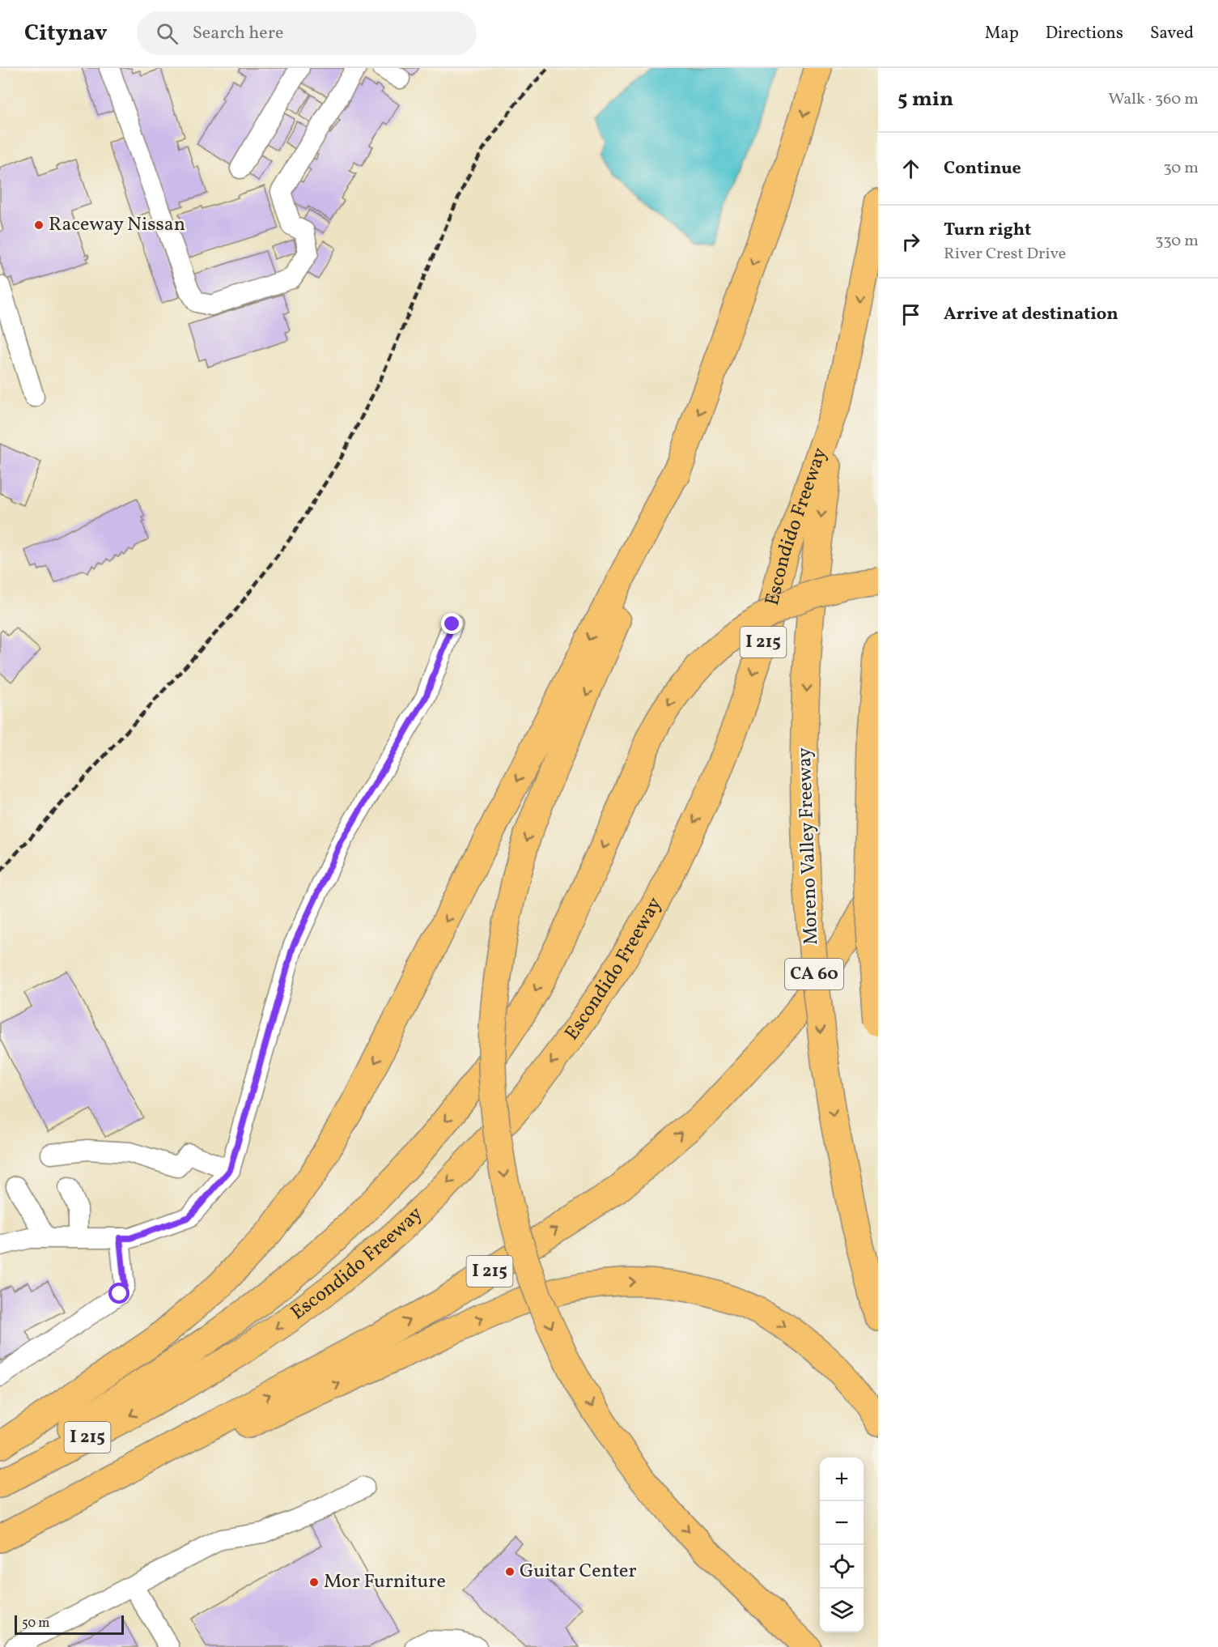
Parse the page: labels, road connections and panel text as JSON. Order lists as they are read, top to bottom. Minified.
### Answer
{"streets":{"highway":["Escondido Freeway","I 215","Moreno Valley Freeway","CA 60"]},"crossings":[["Escondido Freeway","Moreno Valley Freeway"]],"places":["Raceway Nissan","Guitar Center","Mor Furniture"],"scale_bar":"50 m","page":{"header":"Citynav","search":"Search here","nav":["Map","Directions","Saved"],"heading":["5 min","Walk · 360 m"],"list":[["Continue","30 m"],["Turn right","River Crest Drive","330 m"],"Arrive at destination"],"map_buttons":["+","−"],"scale":"50 m"}}
